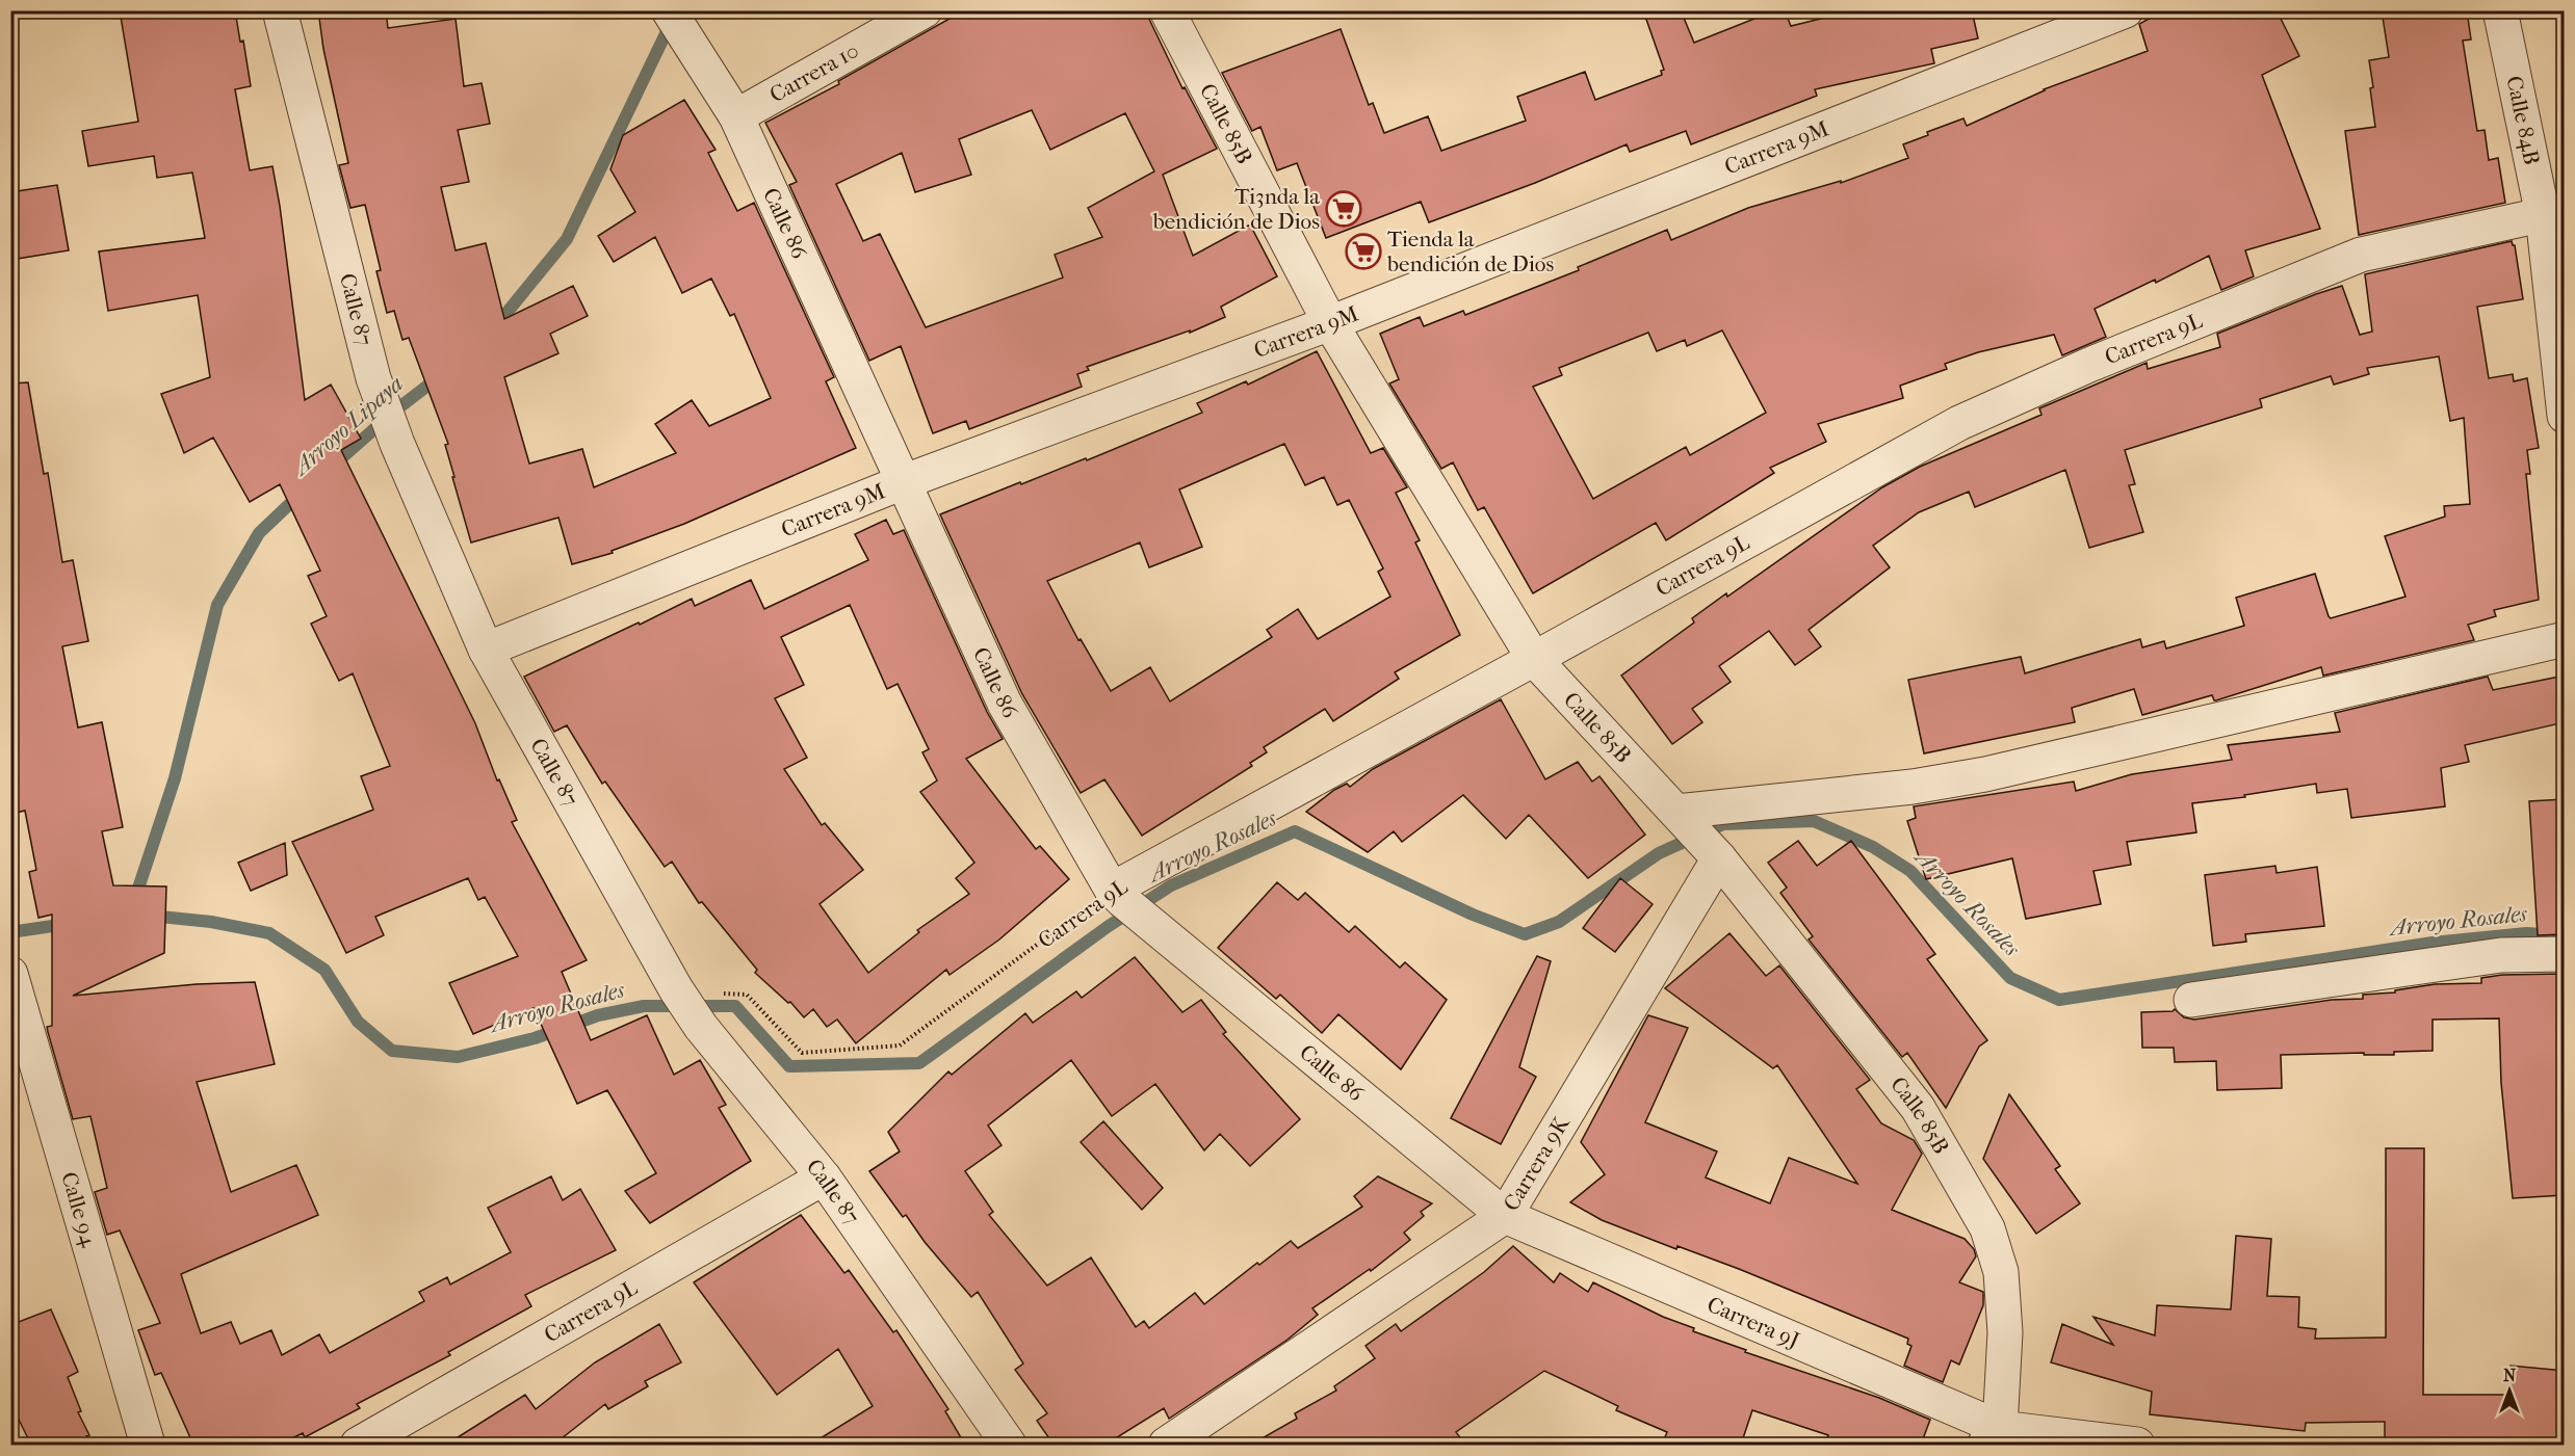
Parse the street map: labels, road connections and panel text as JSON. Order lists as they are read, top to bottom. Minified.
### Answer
{"streets":{"street":["Carrera 10","Calle 84B","Calle 85B","Carrera 9M","Calle 86","Calle 87","Carrera 9L","Carrera 9K","Calle 94","Carrera 9J"]},"crossings":[["Carrera 10","Calle 86"],["Calle 84B","Carrera 9L"],["Calle 85B","Carrera 9M"],["Calle 85B","Carrera 9L"],["Calle 85B","Carrera 9K"],["Calle 85B","Carrera 9J"],["Carrera 9M","Calle 86"],["Carrera 9M","Calle 87"],["Calle 86","Carrera 9L"],["Calle 86","Carrera 9K"],["Calle 86","Carrera 9J"],["Calle 87","Carrera 9L"],["Carrera 9K","Carrera 9J"]],"water":["Arroyo Lipaya","Arroyo Rosales"],"places":{"supermarket":["Ti3nda la bendición de Dios","Tienda la bendición de Dios"]},"north":"top"}
